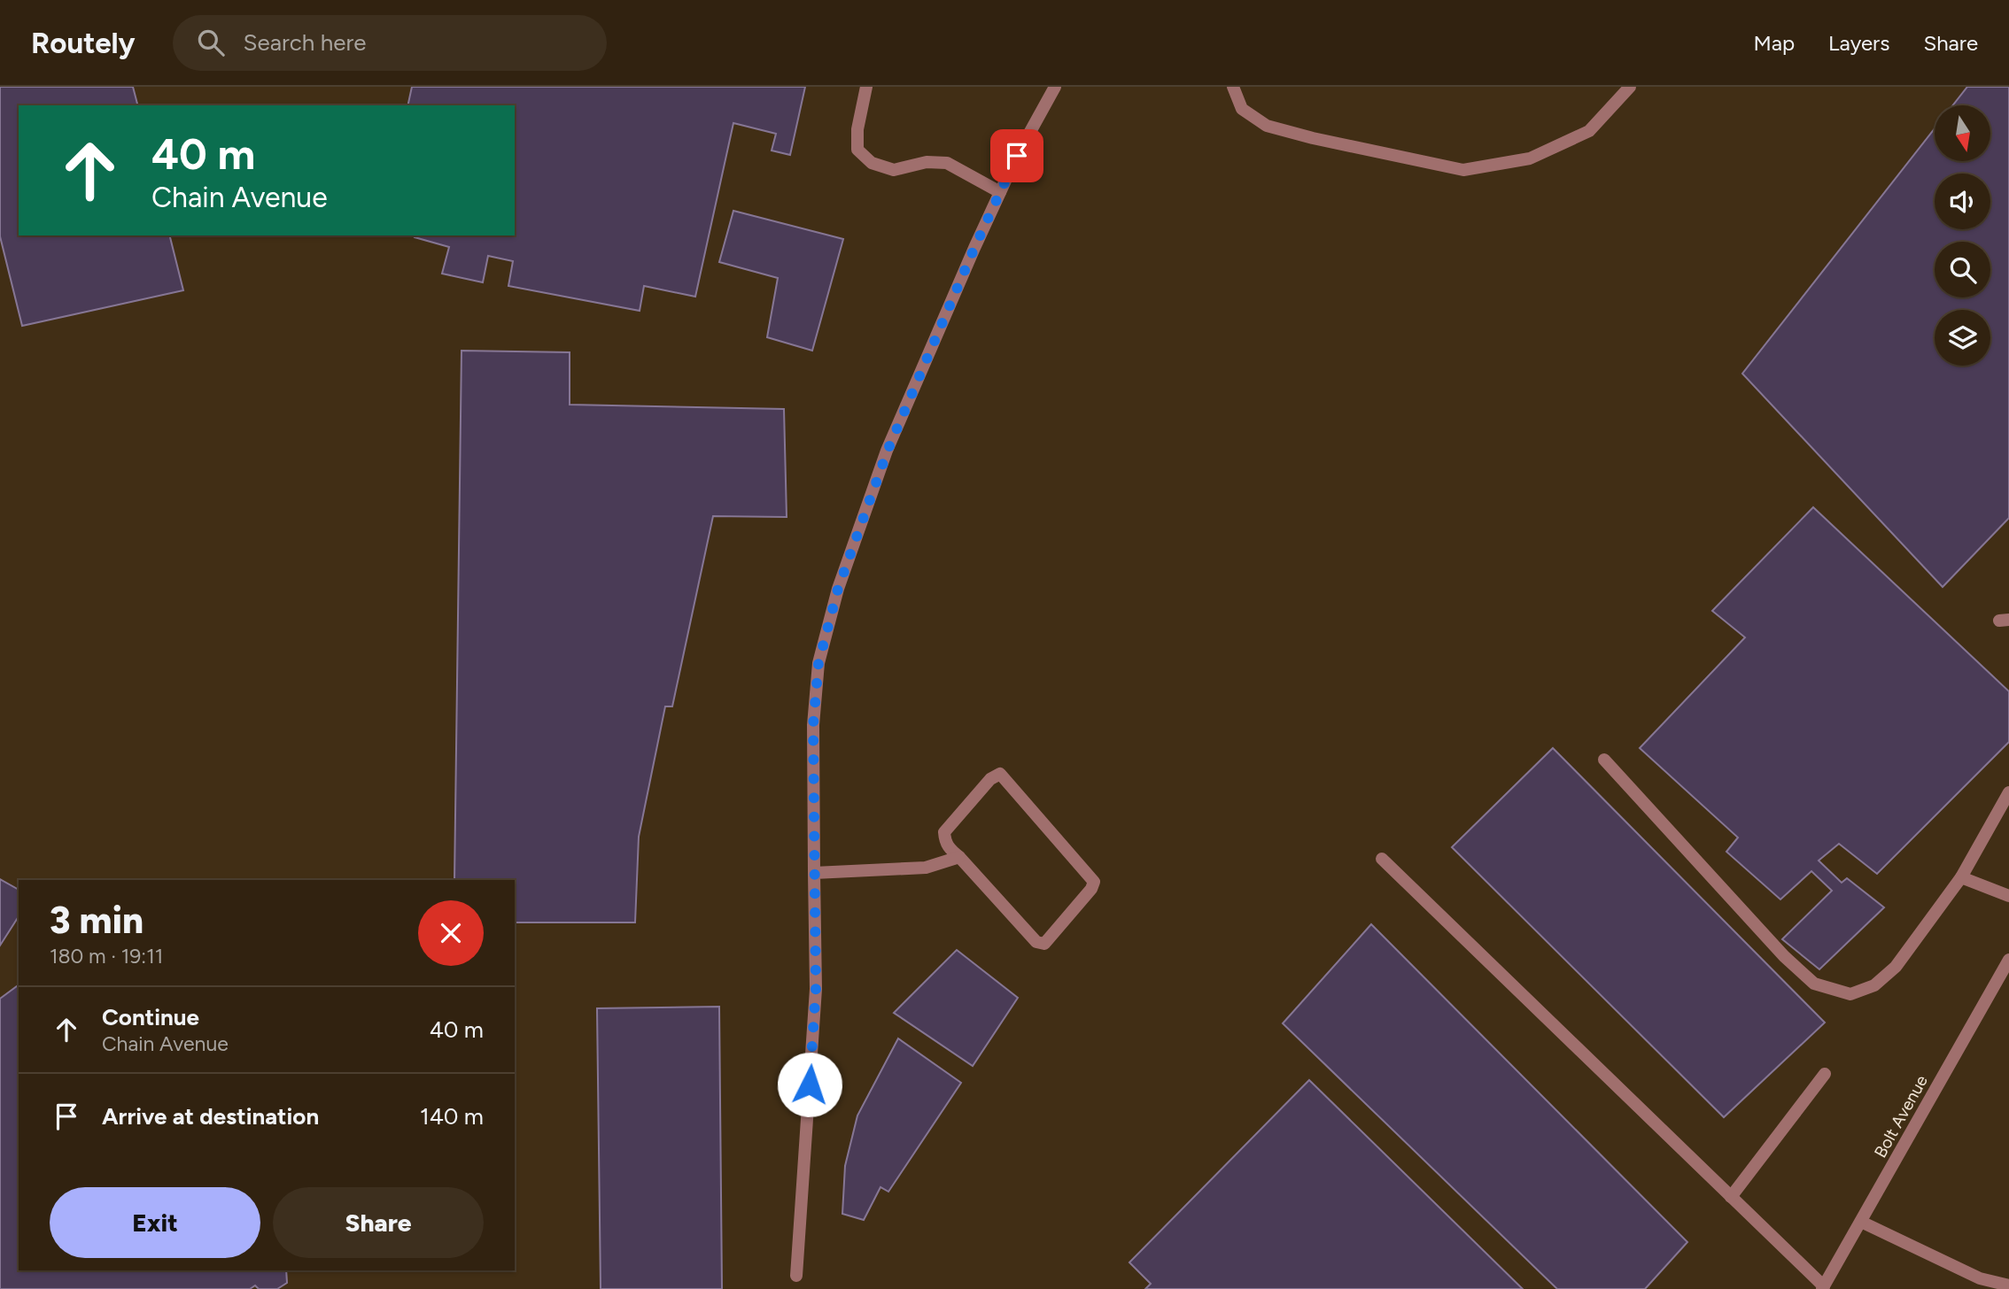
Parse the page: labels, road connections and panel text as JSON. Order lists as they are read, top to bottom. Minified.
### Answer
{"streets":{"street":["Bolt Avenue"]},"north":"bottom","page":{"header":"Routely","search":"Search here","nav":["Map","Layers","Share"],"turn":["40 m","Chain Avenue"],"heading":["3 min","180 m · 19:11"],"list":[{"name":"Continue","note":"Chain Avenue","value":"40 m"},{"name":"Arrive at destination","value":"140 m"}],"buttons":["Exit","Share"]}}
